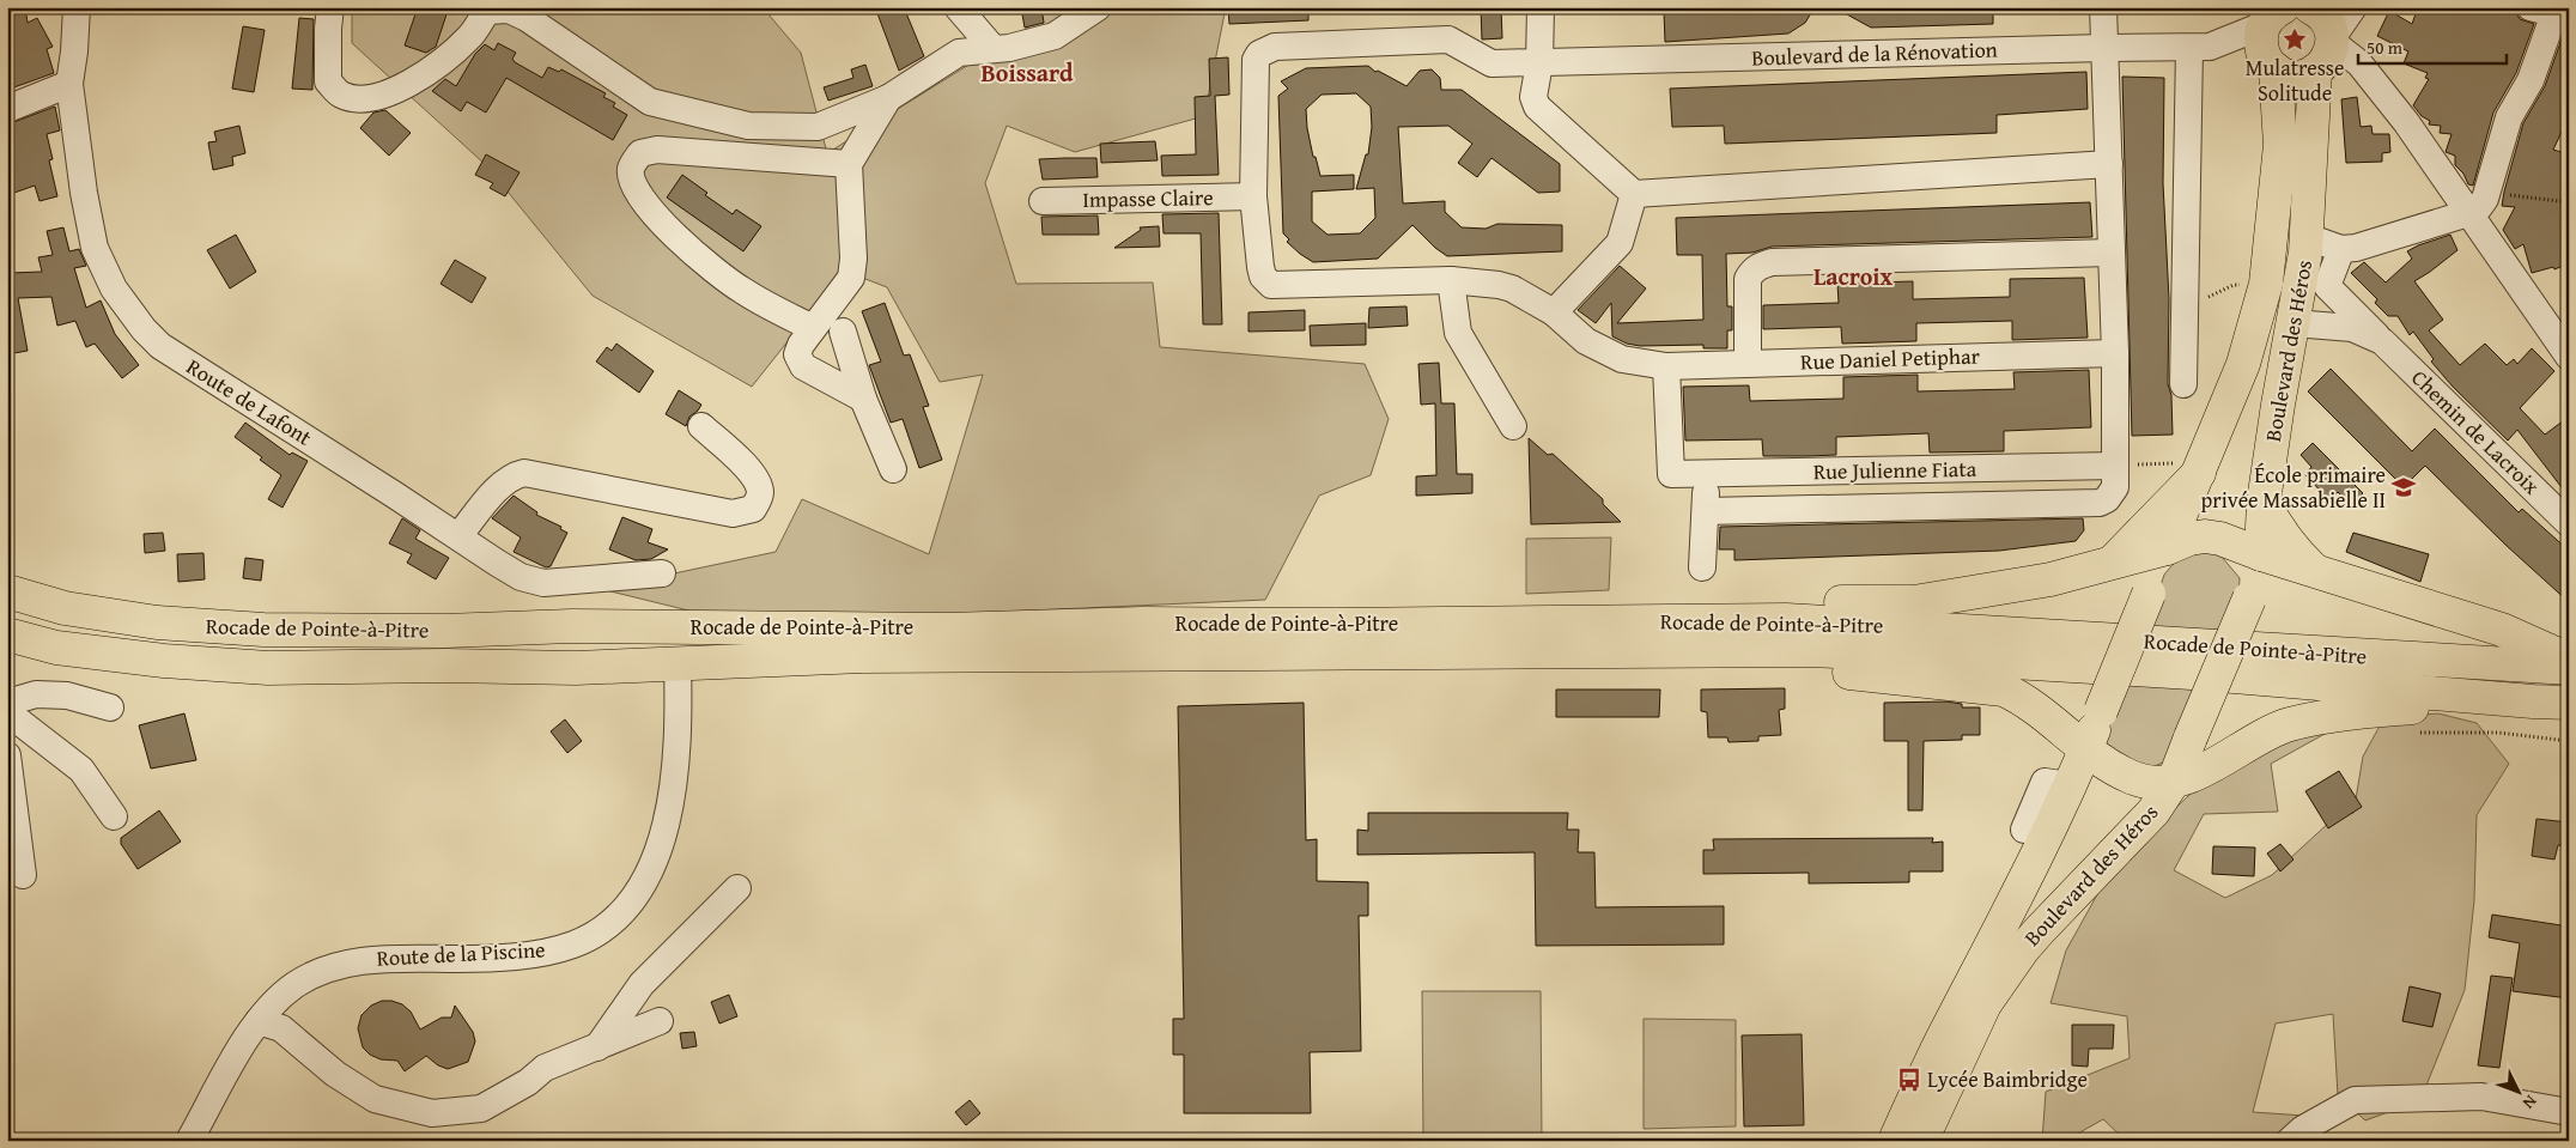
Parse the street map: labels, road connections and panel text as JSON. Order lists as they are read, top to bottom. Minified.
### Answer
{"streets":{"main road":["Boulevard des Héros","Rocade de Pointe-à-Pitre"],"street":["Boulevard de la Rénovation","Impasse Claire","Rue Daniel Petiphar","Route de Lafont","Chemin de Lacroix","Rue Julienne Fiata","Route de la Piscine"]},"crossings":[["Boulevard de la Rénovation","Impasse Claire"],["Boulevard de la Rénovation","Boulevard des Héros"],["Boulevard de la Rénovation","Rue Daniel Petiphar"],["Impasse Claire","Rue Daniel Petiphar"],["Boulevard des Héros","Chemin de Lacroix"],["Rue Daniel Petiphar","Rue Julienne Fiata"],["Rocade de Pointe-à-Pitre","Route de la Piscine"]],"districts":["Boissard","Lacroix"],"places":{"place":["Mulatresse Solitude"],"school or university":["École primaire privée Massabielle II"],"bus stop":["Lycée Baimbridge"]},"scale_bar":"50 m","north":"bottom right"}
